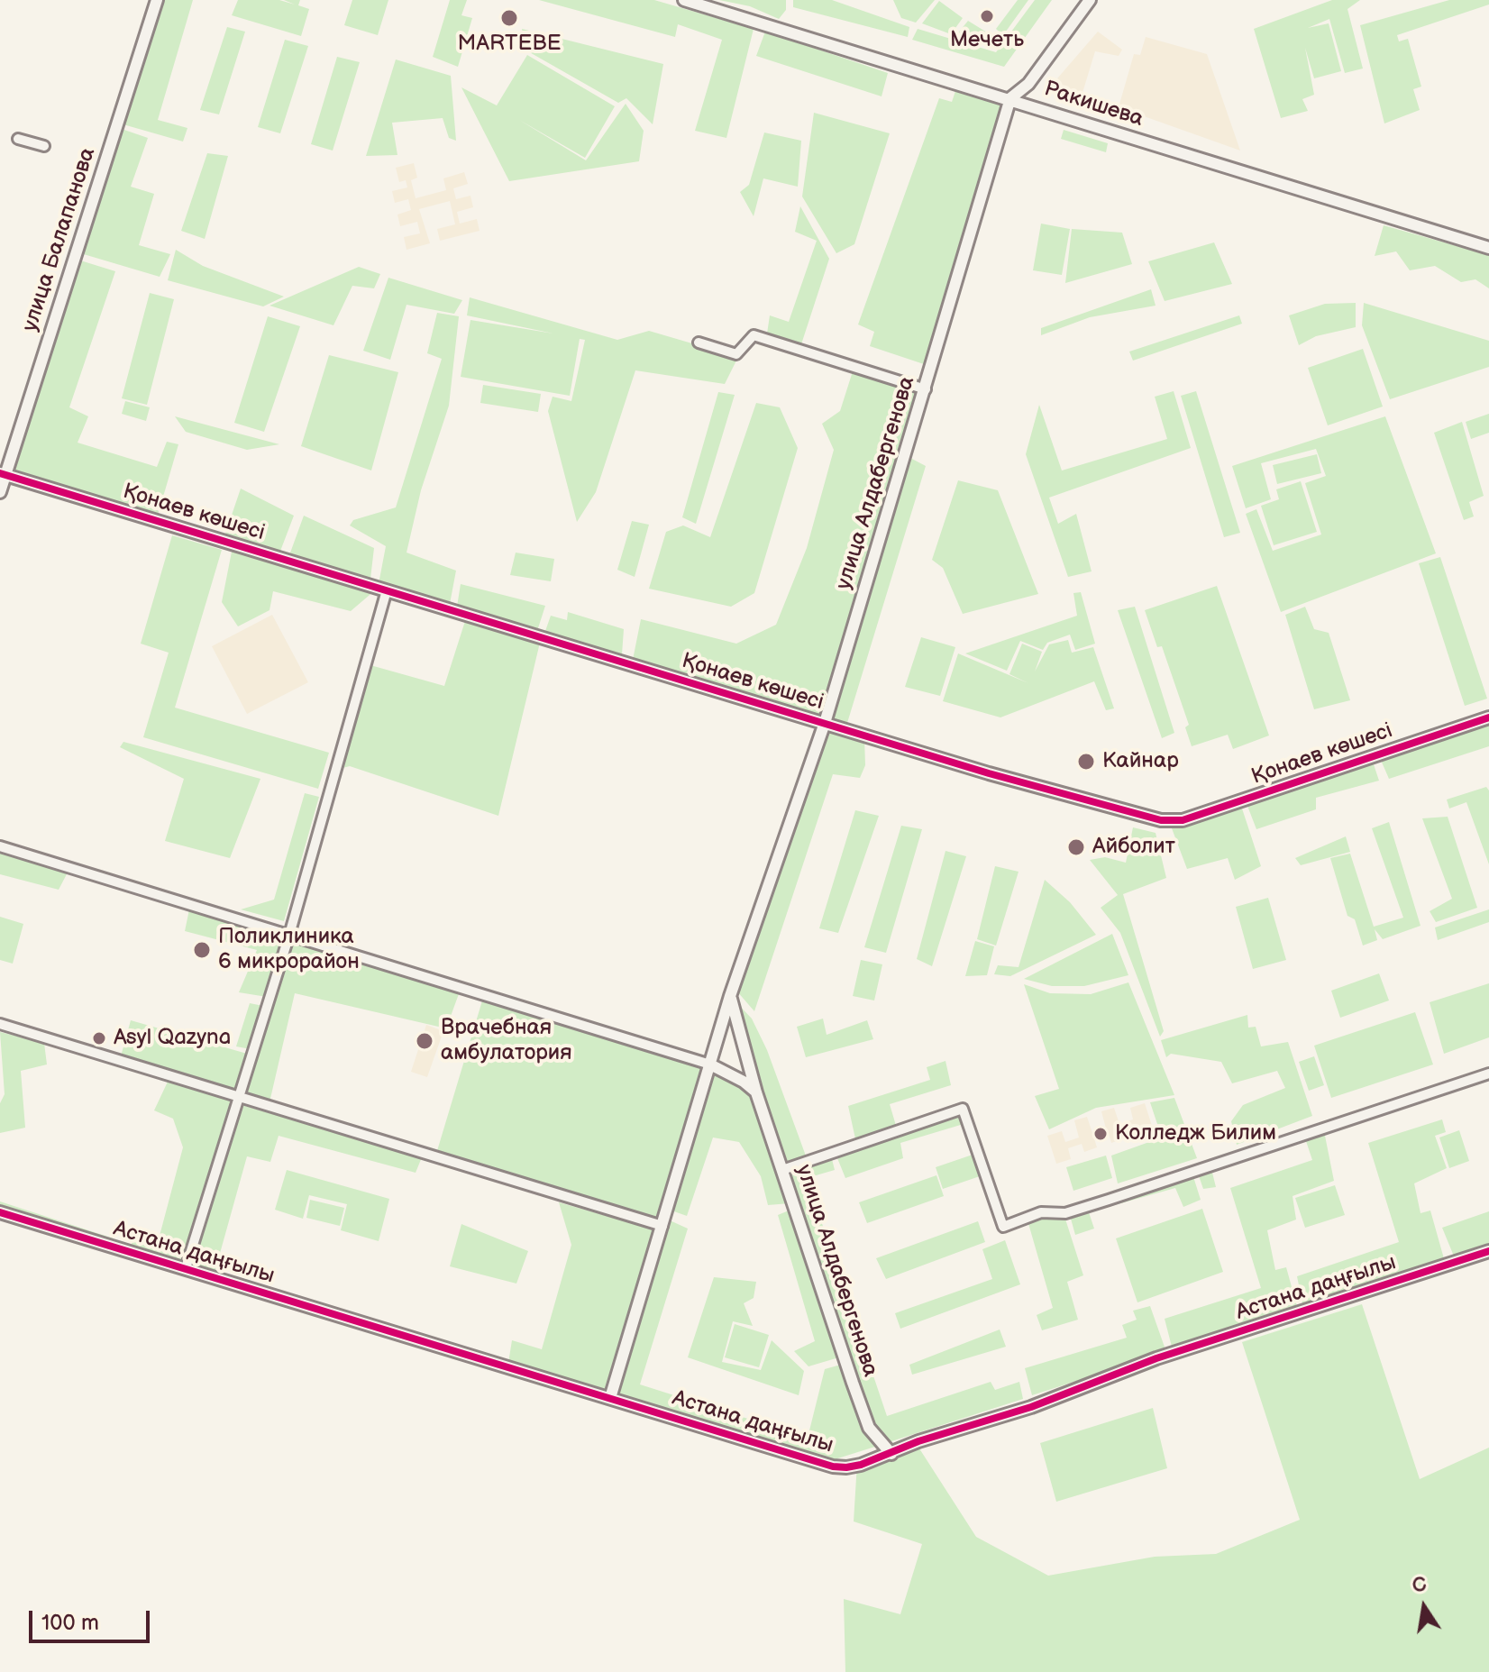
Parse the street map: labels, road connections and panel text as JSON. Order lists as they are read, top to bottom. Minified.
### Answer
{"streets":{"street":["Ракишева","улица Балапанова","улица Алдабергенова","Қонаев көшесі","Астана даңғылы"]},"crossings":[["Ракишева","улица Алдабергенова"],["улица Балапанова","Қонаев көшесі"],["улица Алдабергенова","Қонаев көшесі"],["улица Алдабергенова","Астана даңғылы"]],"places":["Мечеть","MARTEBE","Кайнар","Айболит","Поликлиника 6 микрорайон","Asyl Qazyna","Врачебная амбулатория","Колледж Билим"],"scale_bar":"100 m","north":"top"}
